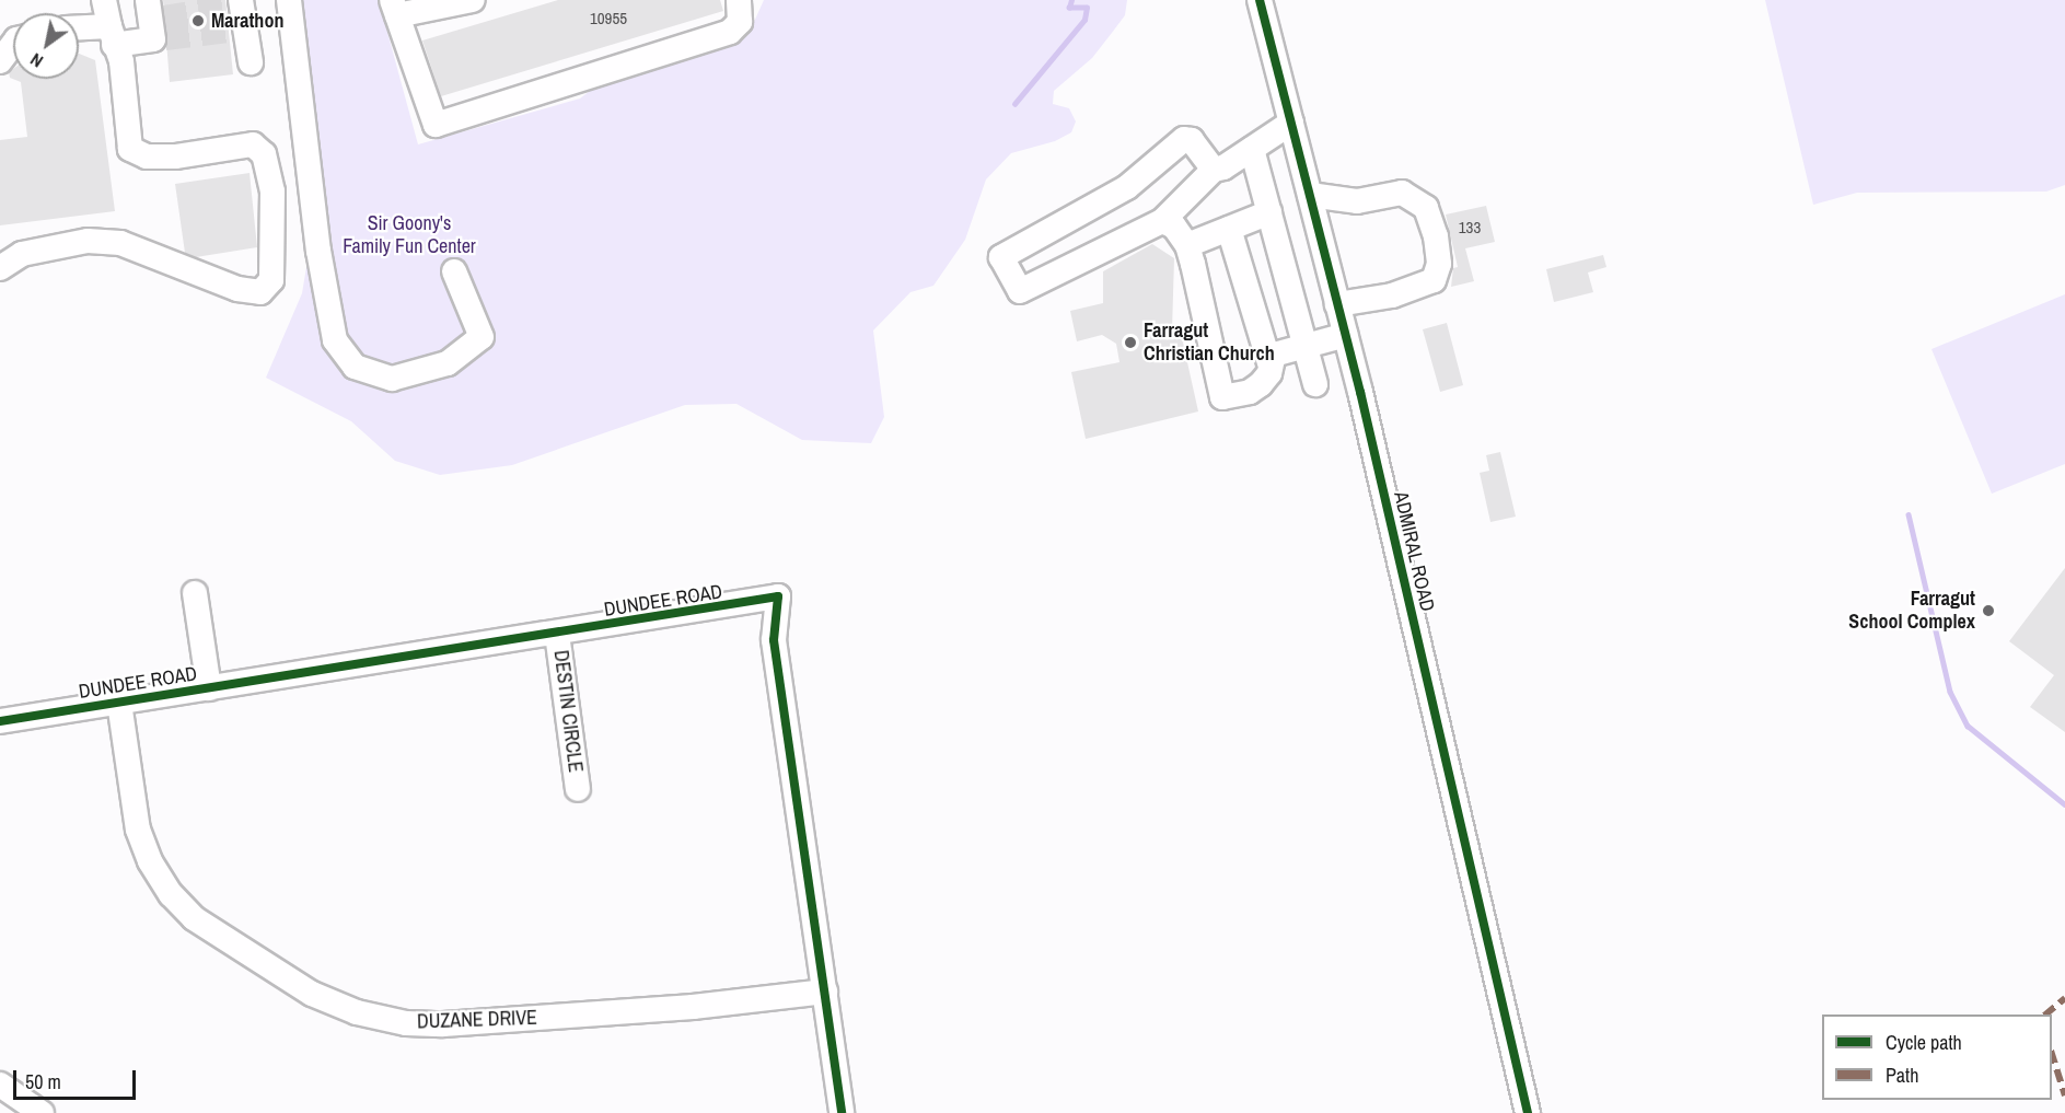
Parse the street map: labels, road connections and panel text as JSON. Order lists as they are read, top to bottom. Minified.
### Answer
{"streets":{"street":["ADMIRAL ROAD","DUNDEE ROAD","DESTIN CIRCLE","DUZANE DRIVE"]},"crossings":[["DUNDEE ROAD","DESTIN CIRCLE"],["DUNDEE ROAD","DUZANE DRIVE"]],"parks":["Sir Goony's Family Fun Center"],"places":["Marathon","Farragut Christian Church","Farragut School Complex"],"house_numbers":["10955","133"],"legend":["Cycle path","Path"],"scale_bar":"50 m","north":"bottom left"}
